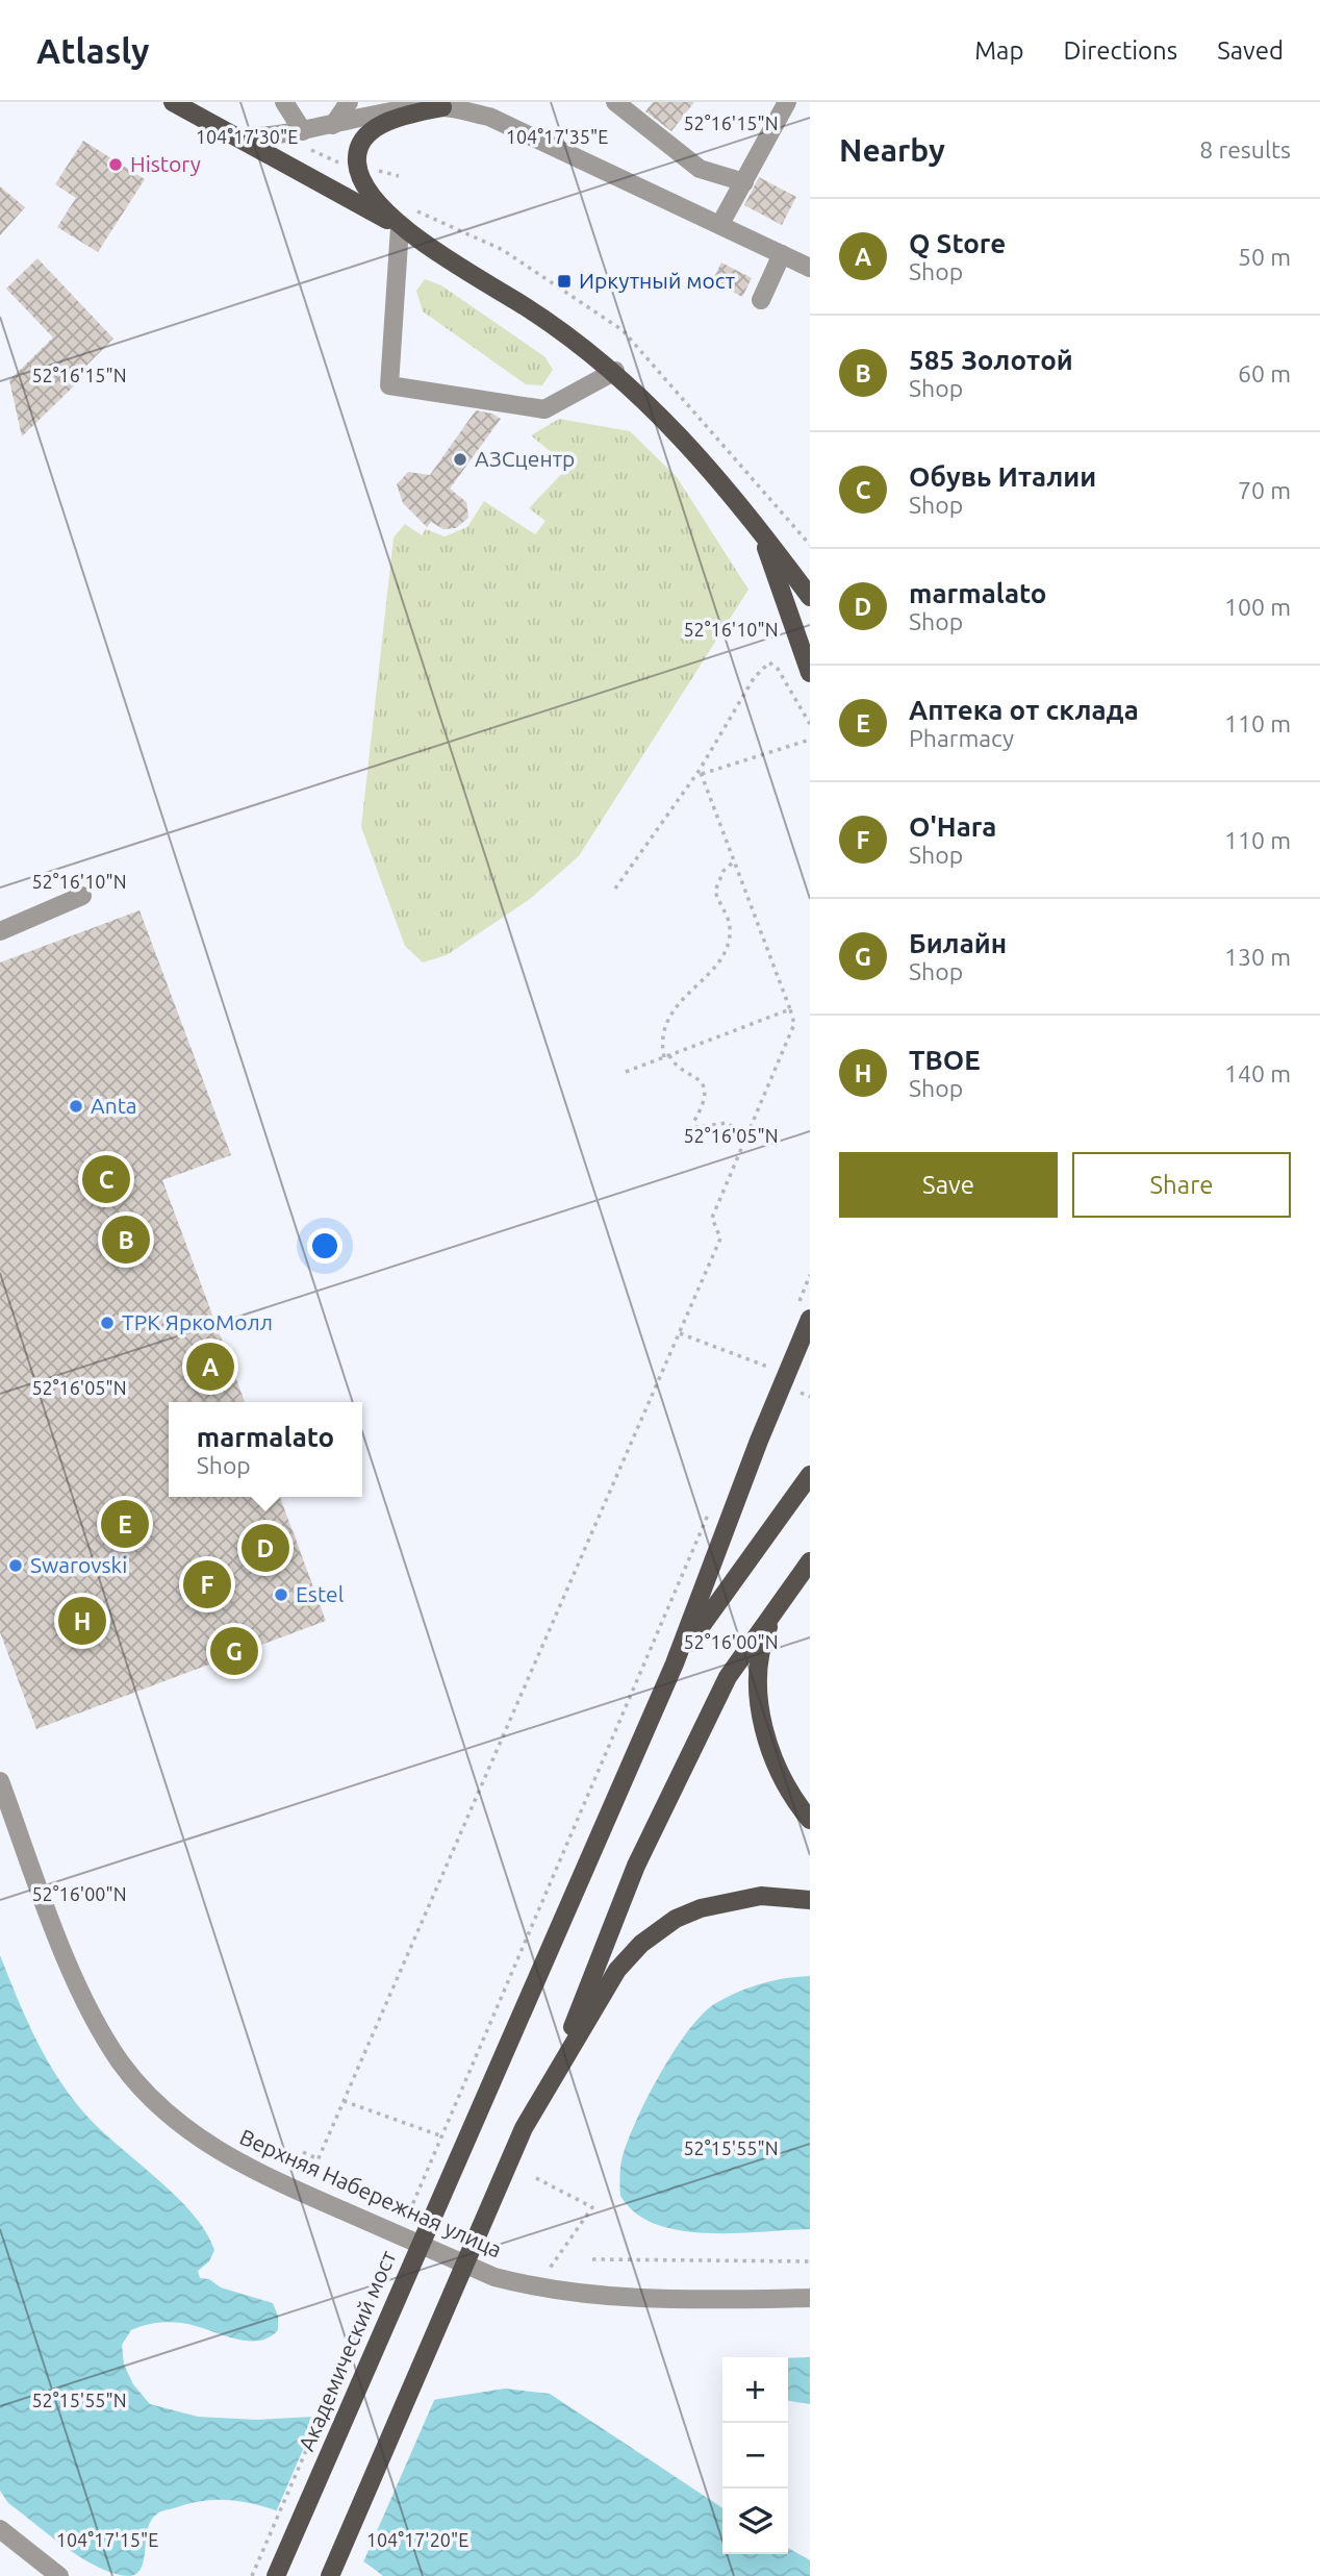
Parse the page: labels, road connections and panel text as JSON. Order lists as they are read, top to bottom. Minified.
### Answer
{"streets":{"main road":["Академический мост"],"street":["Верхняя Набережная улица"]},"places":{"other":["History","АЗСцентр","Anta","ТРК ЯркоМолл","Swarovski","Estel"],"transit":["Иркутный мост"]},"page":{"header":"Atlasly","nav":["Map","Directions","Saved"],"heading":["Nearby","8 results"],"list":[{"mark":"A","name":"Q Store","note":"Shop","value":"50 m"},{"mark":"B","name":"585 Золотой","note":"Shop","value":"60 m"},{"mark":"C","name":"Обувь Италии","note":"Shop","value":"70 m"},{"mark":"D","name":"marmalato","note":"Shop","value":"100 m"},{"mark":"E","name":"Аптека от склада","note":"Pharmacy","value":"110 m"},{"mark":"F","name":"O'Hara","note":"Shop","value":"110 m"},{"mark":"G","name":"Билайн","note":"Shop","value":"130 m"},{"mark":"H","name":"ТВОЕ","note":"Shop","value":"140 m"}],"buttons":["Save","Share"],"pins":["C","B","A","E","D","F","H","G"],"popup":["marmalato","Shop"],"map_buttons":["+","−"]},"coordinates":["52°16'15\"N","104°17'30\"E","104°17'35\"E","52°16'10\"N","52°16'05\"N","52°16'00\"N","52°15'55\"N","104°17'15\"E","104°17'20\"E"]}
